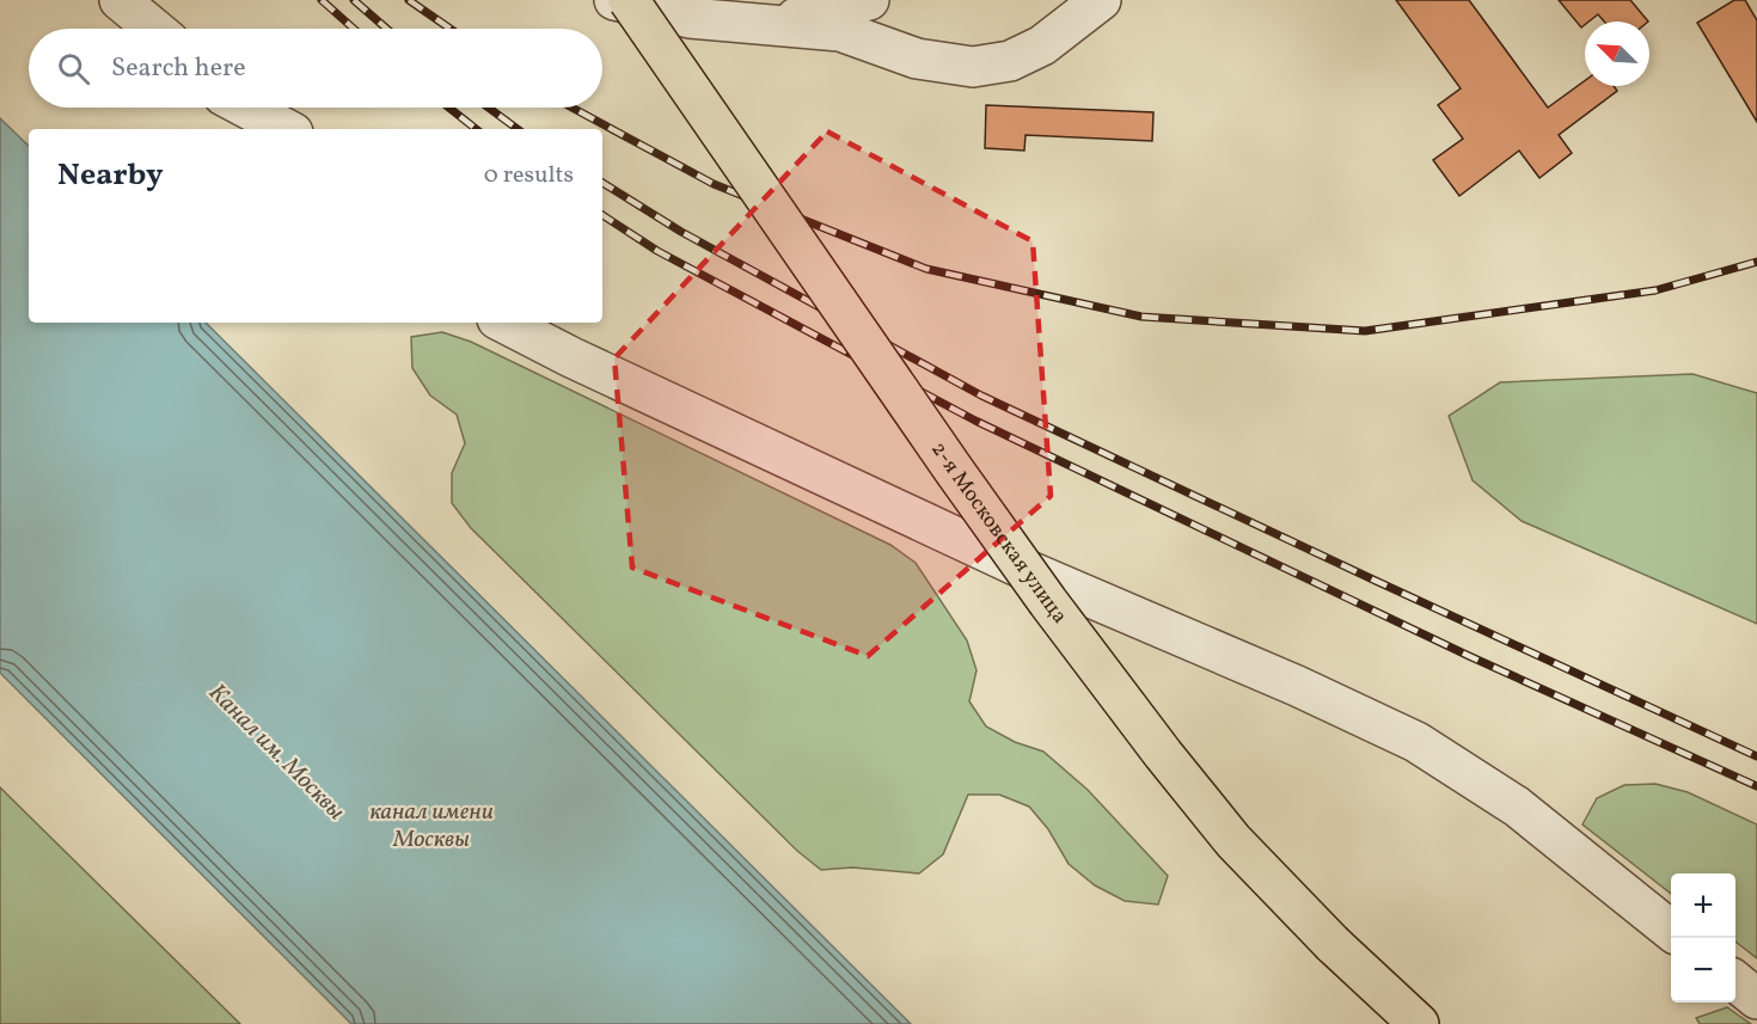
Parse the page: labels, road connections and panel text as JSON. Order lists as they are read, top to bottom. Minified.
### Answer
{"streets":{"main road":["2-я Московская улица"]},"water":["Канал им. Москвы","канал имени Москвы"],"north":"top left","page":{"search":"Search here","heading":["Nearby","0 results"],"map_buttons":["+","−"]}}
